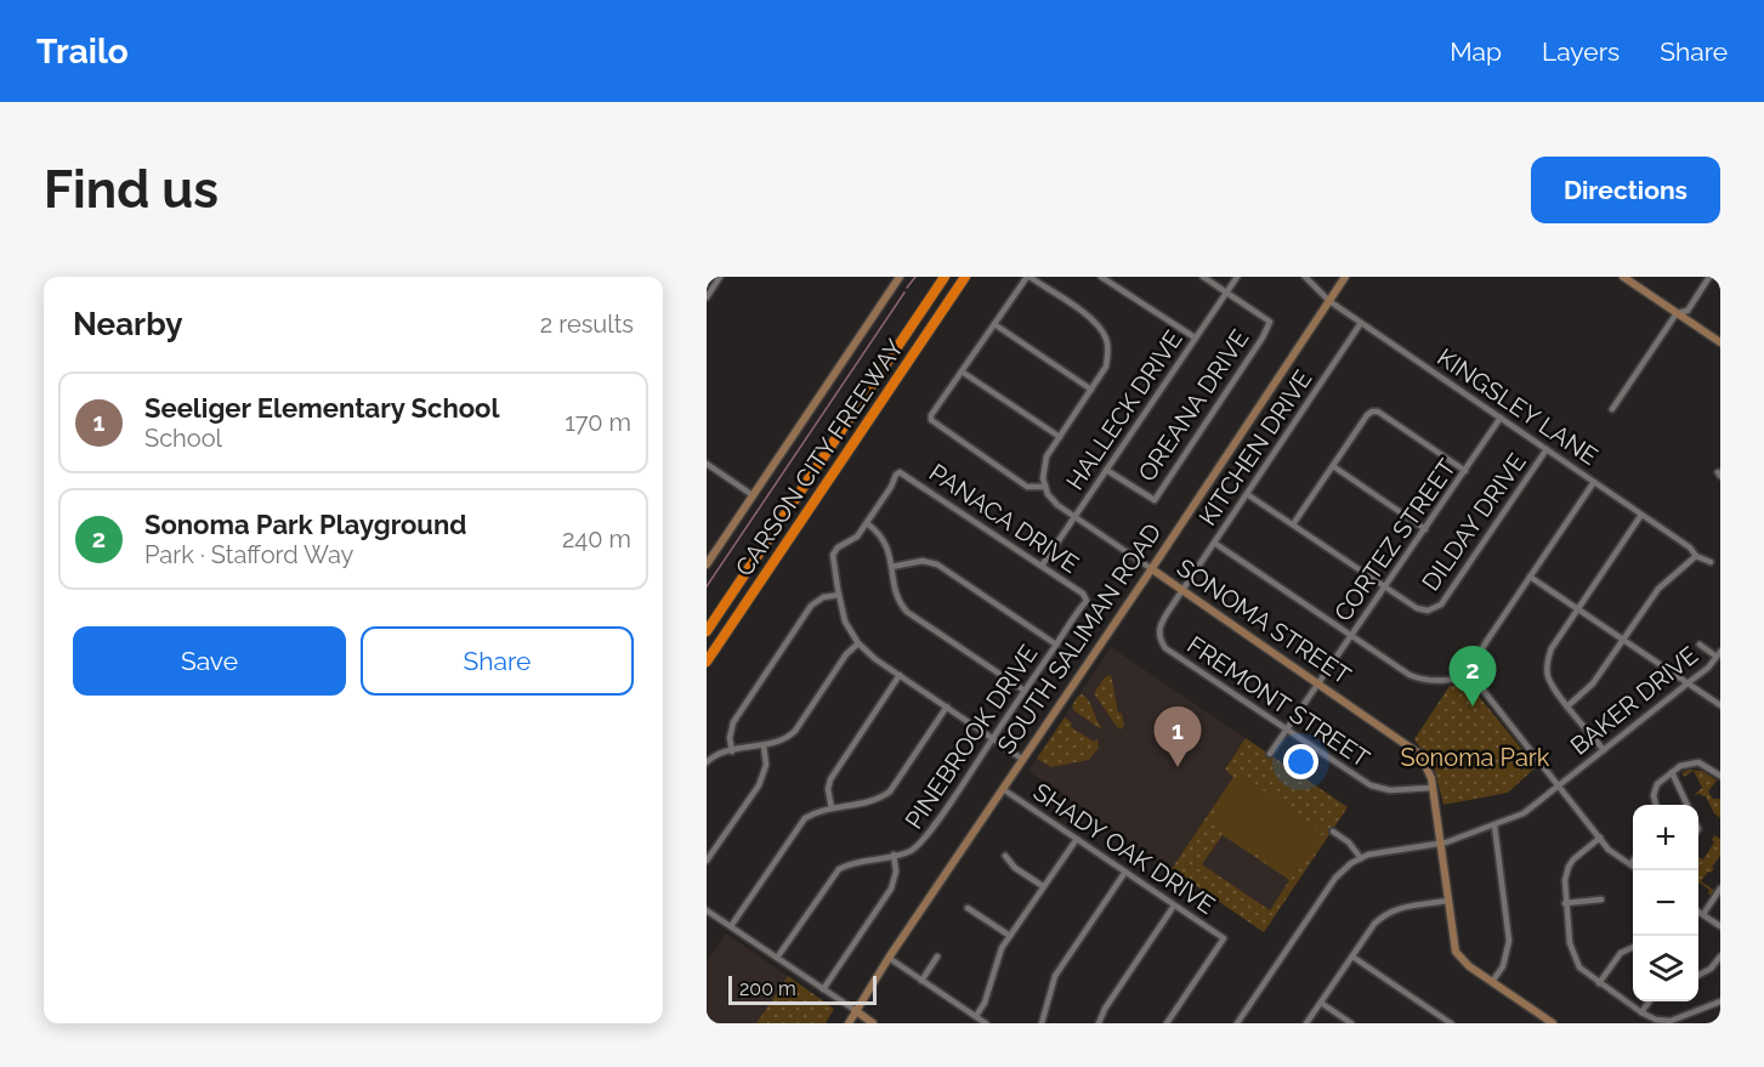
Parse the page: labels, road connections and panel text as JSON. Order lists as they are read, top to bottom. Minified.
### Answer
{"streets":{"highway":["CARSON CITY FREEWAY"],"street":["OREANA DRIVE","KINGSLEY LANE","HALLECK DRIVE","KITCHEN DRIVE","PANACA DRIVE","DILDAY DRIVE","CORTEZ STREET","SONOMA STREET","SOUTH SALIMAN ROAD","BAKER DRIVE","FREMONT STREET","PINEBROOK DRIVE","SHADY OAK DRIVE"]},"crossings":[["OREANA DRIVE","HALLECK DRIVE"],["KINGSLEY LANE","KITCHEN DRIVE"],["KINGSLEY LANE","DILDAY DRIVE"],["KINGSLEY LANE","CORTEZ STREET"],["KINGSLEY LANE","SOUTH SALIMAN ROAD"],["HALLECK DRIVE","PANACA DRIVE"],["HALLECK DRIVE","SONOMA STREET"],["KITCHEN DRIVE","SONOMA STREET"],["KITCHEN DRIVE","FREMONT STREET"],["PANACA DRIVE","PINEBROOK DRIVE"],["DILDAY DRIVE","CORTEZ STREET"],["CORTEZ STREET","SONOMA STREET"],["CORTEZ STREET","FREMONT STREET"],["SONOMA STREET","SOUTH SALIMAN ROAD"],["SONOMA STREET","BAKER DRIVE"],["SONOMA STREET","FREMONT STREET"],["SOUTH SALIMAN ROAD","SHADY OAK DRIVE"]],"parks":["Sonoma Park"],"scale_bar":"200 m","page":{"header":"Trailo","nav":["Map","Layers","Share"],"buttons":["Directions",["Save","Share"]],"title":"Find us","heading":["Nearby","2 results"],"list":[{"mark":"1","name":"Seeliger Elementary School","note":"School","value":"170 m"},{"mark":"2","name":"Sonoma Park Playground","note":"Park · Stafford Way","value":"240 m"}],"pins":["2","1"],"map_buttons":["+","−"],"scale":"200 m"}}
